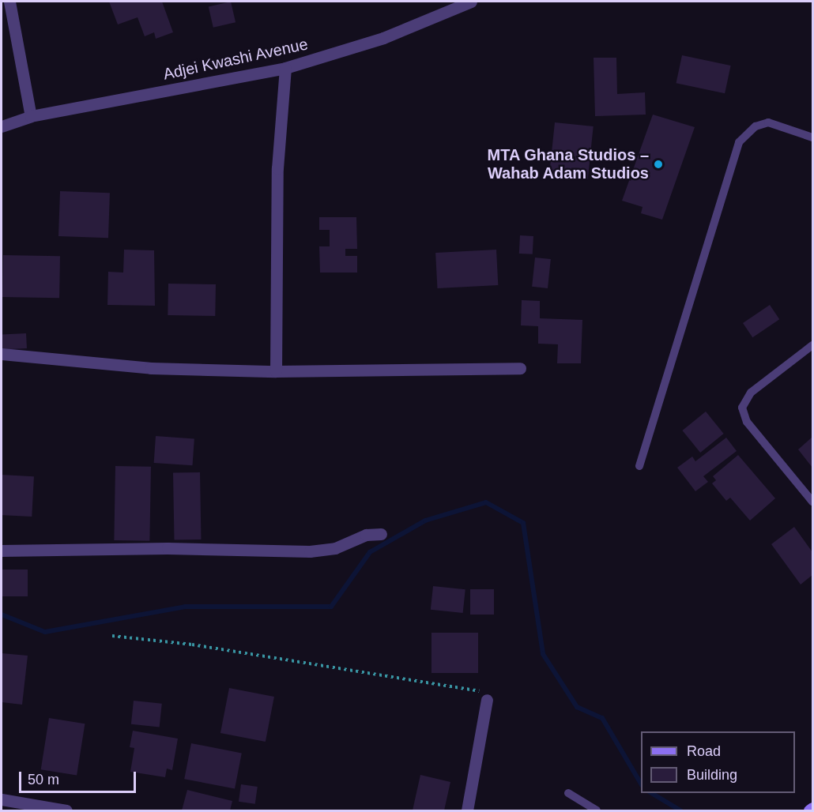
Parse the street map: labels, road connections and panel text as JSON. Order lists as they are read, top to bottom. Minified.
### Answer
{"streets":{"street":["Adjei Kwashi Avenue"]},"places":["MTA Ghana Studios – Wahab Adam Studios"],"legend":["Road","Building"],"scale_bar":"50 m"}
